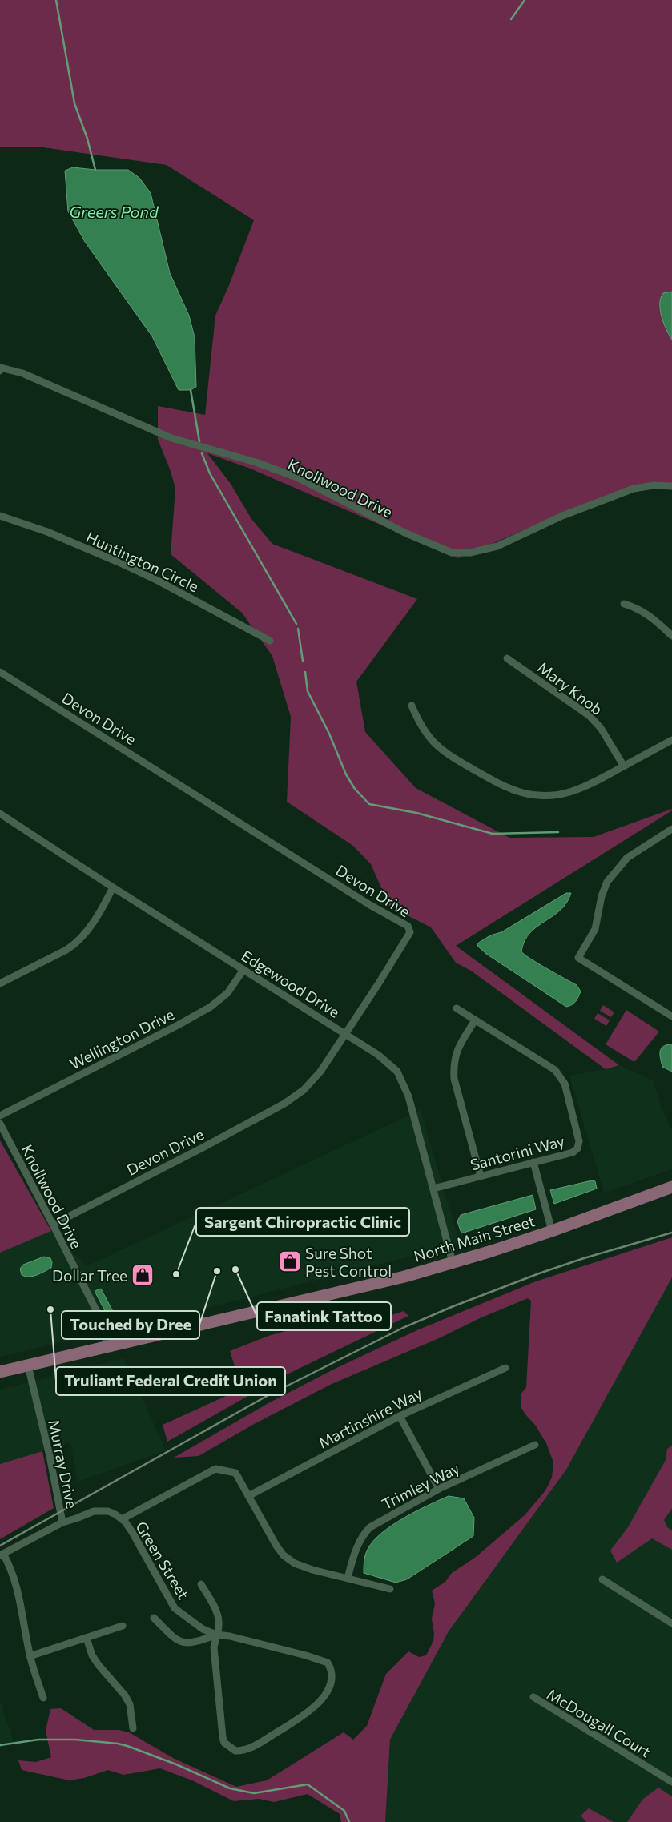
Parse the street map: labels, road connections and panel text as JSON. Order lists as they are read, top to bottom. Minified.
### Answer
{"streets":{"main road":["North Main Street"],"street":["Knollwood Drive","Huntington Circle","Mary Knob","Devon Drive","Edgewood Drive","Wellington Drive","Santorini Way","Martinshire Way","Murray Drive","Trimley Way","Green Street","McDougall Court"]},"crossings":[["Knollwood Drive","Devon Drive"],["Knollwood Drive","North Main Street"],["Devon Drive","Edgewood Drive"],["Edgewood Drive","Wellington Drive"],["Edgewood Drive","Santorini Way"],["Edgewood Drive","North Main Street"],["North Main Street","Murray Drive"],["Murray Drive","Green Street"]],"water":["Greers Pond"],"places":{"shop":["Sure Shot Pest Control","Dollar Tree"],"other":["Fanatink Tattoo","Touched by Dree","Sargent Chiropractic Clinic","Truliant Federal Credit Union"]}}
